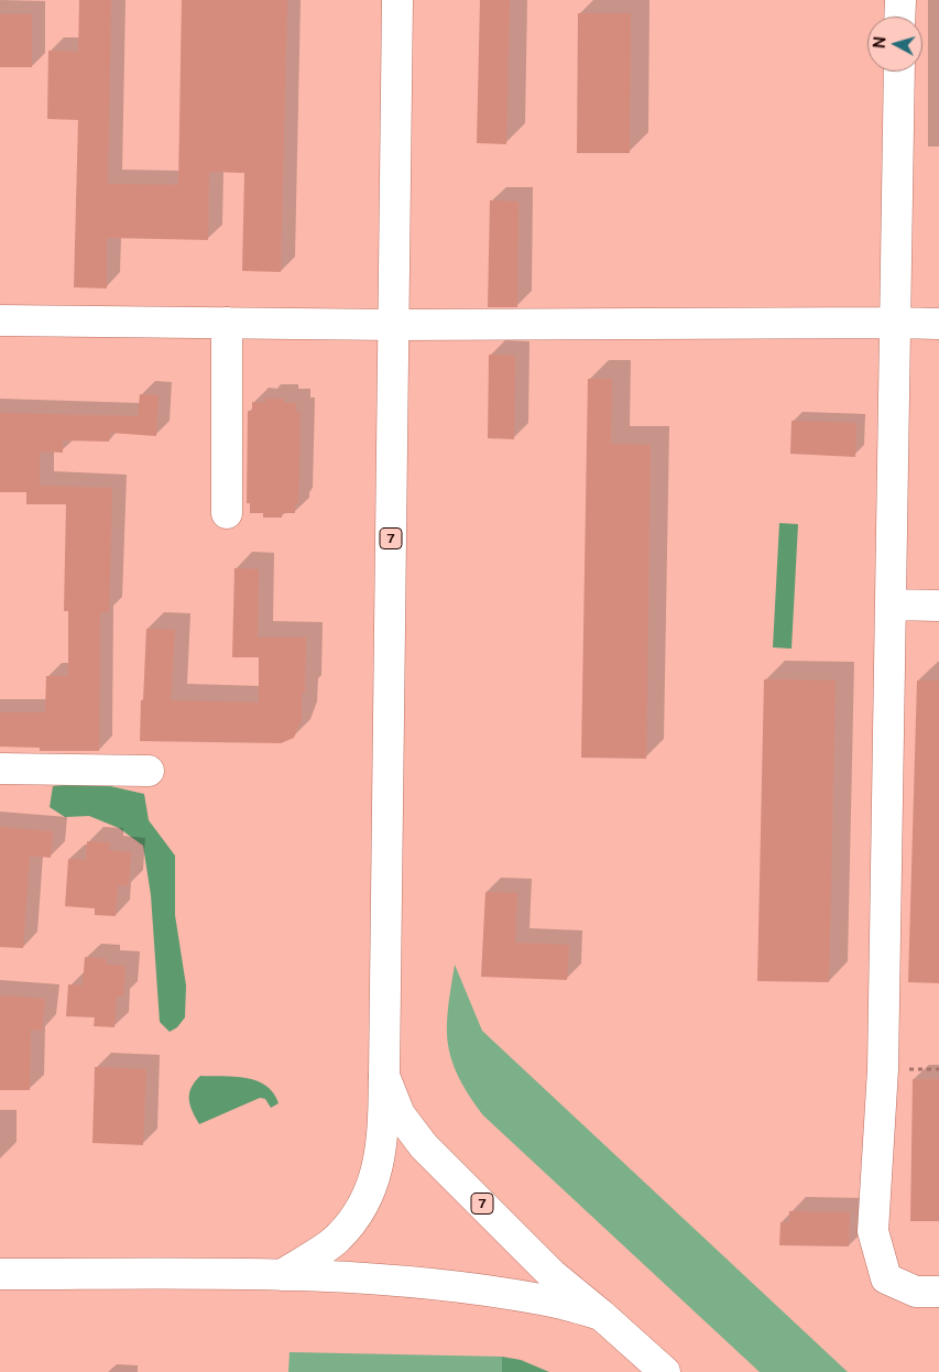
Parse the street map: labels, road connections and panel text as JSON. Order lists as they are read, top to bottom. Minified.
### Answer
{"streets":{"main road":["7"]},"north":"left"}
